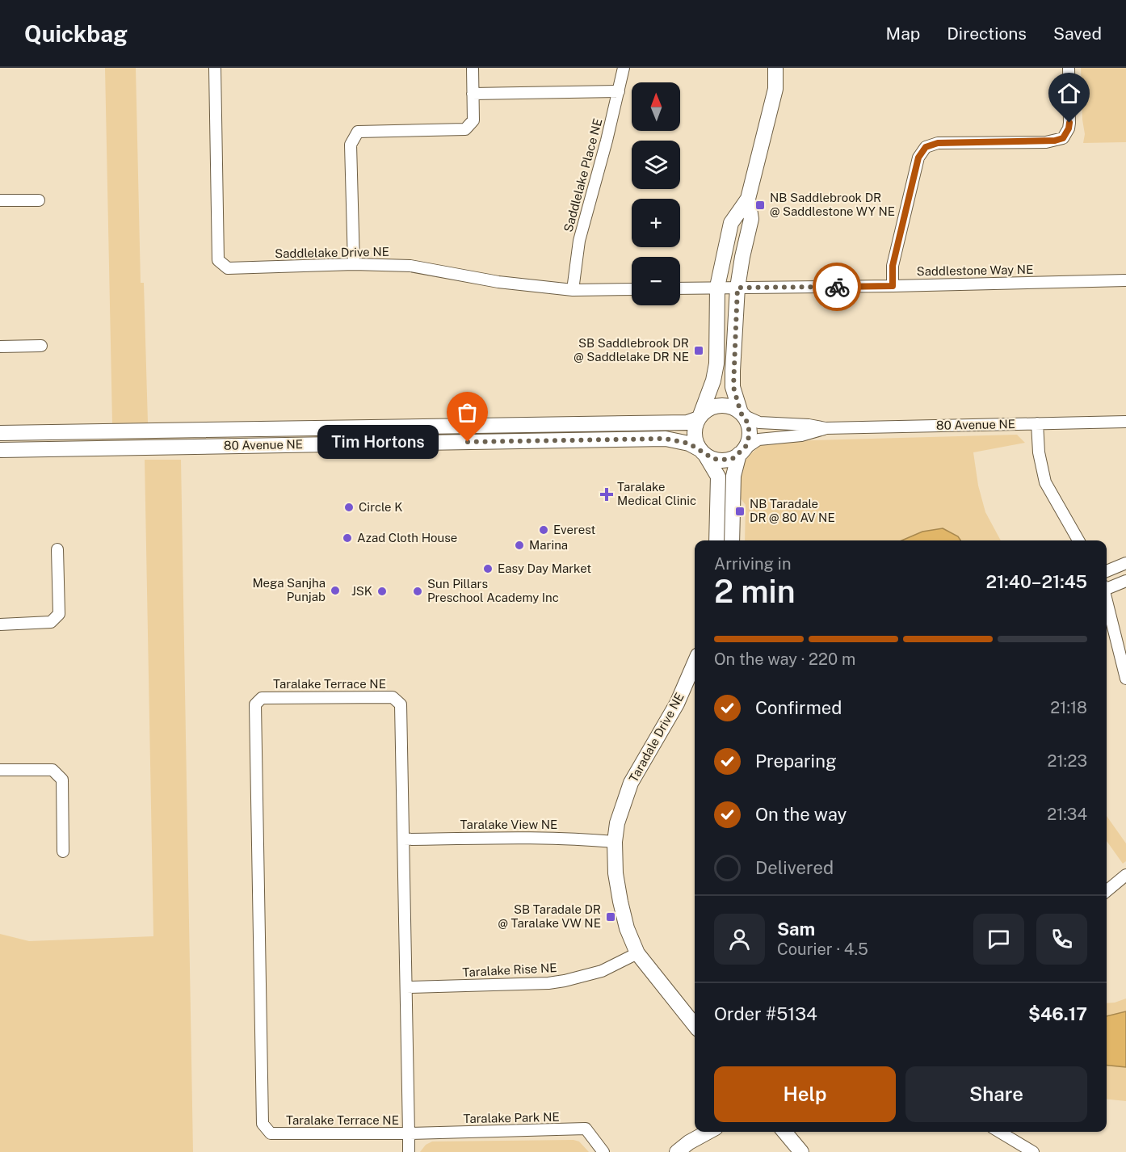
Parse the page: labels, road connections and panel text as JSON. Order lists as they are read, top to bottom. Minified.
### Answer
{"streets":{"street":["Saddlelake Place NE","Saddlelake Drive NE","Saddlestone Way NE","80 Avenue NE","Taralake Terrace NE","Taradale Drive NE","Taralake View NE","Taralake Rise NE","Taralake Park NE"]},"crossings":[["Saddlelake Place NE","Saddlelake Drive NE"],["Taralake Terrace NE","Taralake View NE"],["Taralake Terrace NE","Taralake Rise NE"],["Taralake Terrace NE","Taralake Park NE"],["Taradale Drive NE","Taralake View NE"],["Taradale Drive NE","Taralake Rise NE"]],"places":{"transit":["NB Saddlebrook DR @ Saddlestone WY NE","SB Saddlebrook DR @ Saddlelake DR NE","NB Taradale DR @ 80 AV NE","SB Taradale DR @ Taralake VW NE"],"other":["Tim Hortons","Circle K","Everest","Azad Cloth House","Marina","Easy Day Market","Mega Sanjha Punjab","JSK","Sun Pillars Preschool Academy Inc"],"health":["Taralake Medical Clinic"]},"north":"top","page":{"header":"Quickbag","nav":["Map","Directions","Saved"],"map_buttons":["+","−"],"bubble":"Tim Hortons","heading":["2 min","Arriving in","21:40–21:45"],"panel":["Sam","Courier · 4.5","Order #5134","$46.17"],"bar":"On the way · 220 m","list":[["Confirmed","21:18"],["Preparing","21:23"],["On the way","21:34"],"Delivered"],"buttons":["Help","Share"]}}
